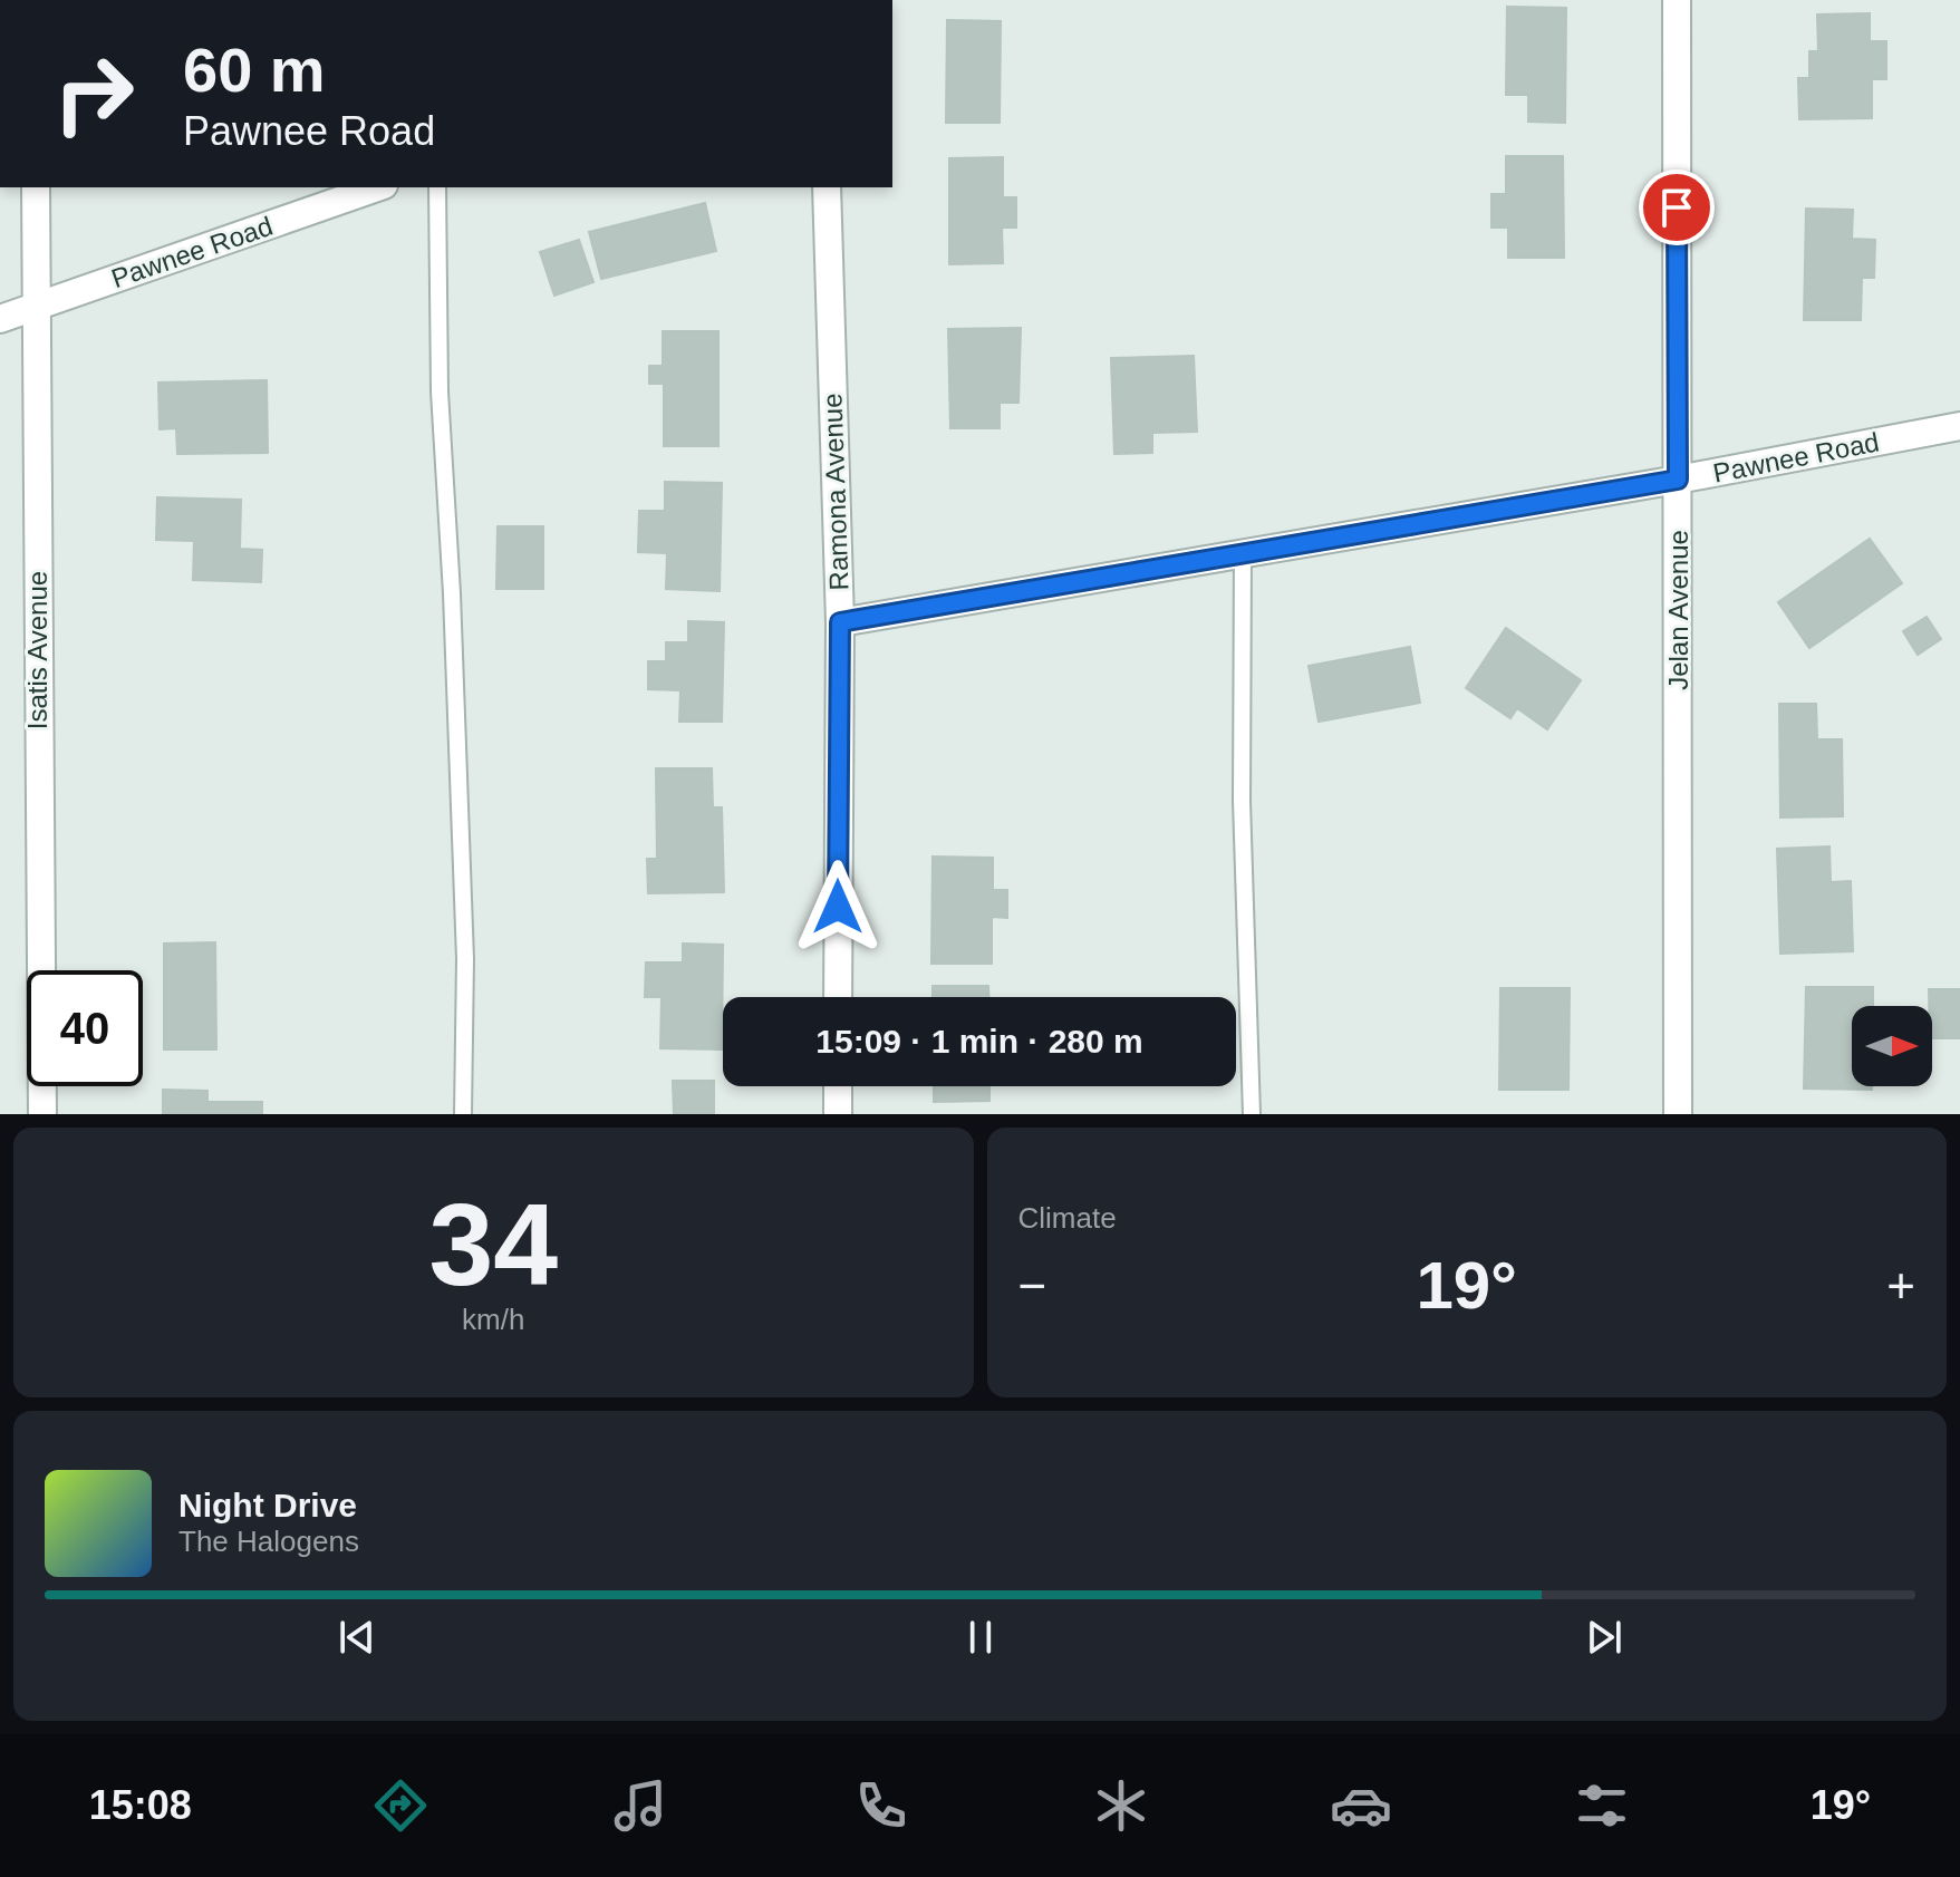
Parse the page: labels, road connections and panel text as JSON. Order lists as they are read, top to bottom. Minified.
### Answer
{"streets":{"street":["Pawnee Road","Ramona Avenue","Jelan Avenue","Isatis Avenue"]},"crossings":[["Pawnee Road","Ramona Avenue"],["Pawnee Road","Jelan Avenue"],["Pawnee Road","Isatis Avenue"]],"north":"right","page":{"turn":["60 m","Pawnee Road"],"limit":"40","trip":"15:09 · 1 min · 280 m","tile":[["34","km/h"],"Climate"],"heat":["−","19°","+"],"song":["Night Drive","The Halogens"],"tabs":["15:08","19°"]}}
